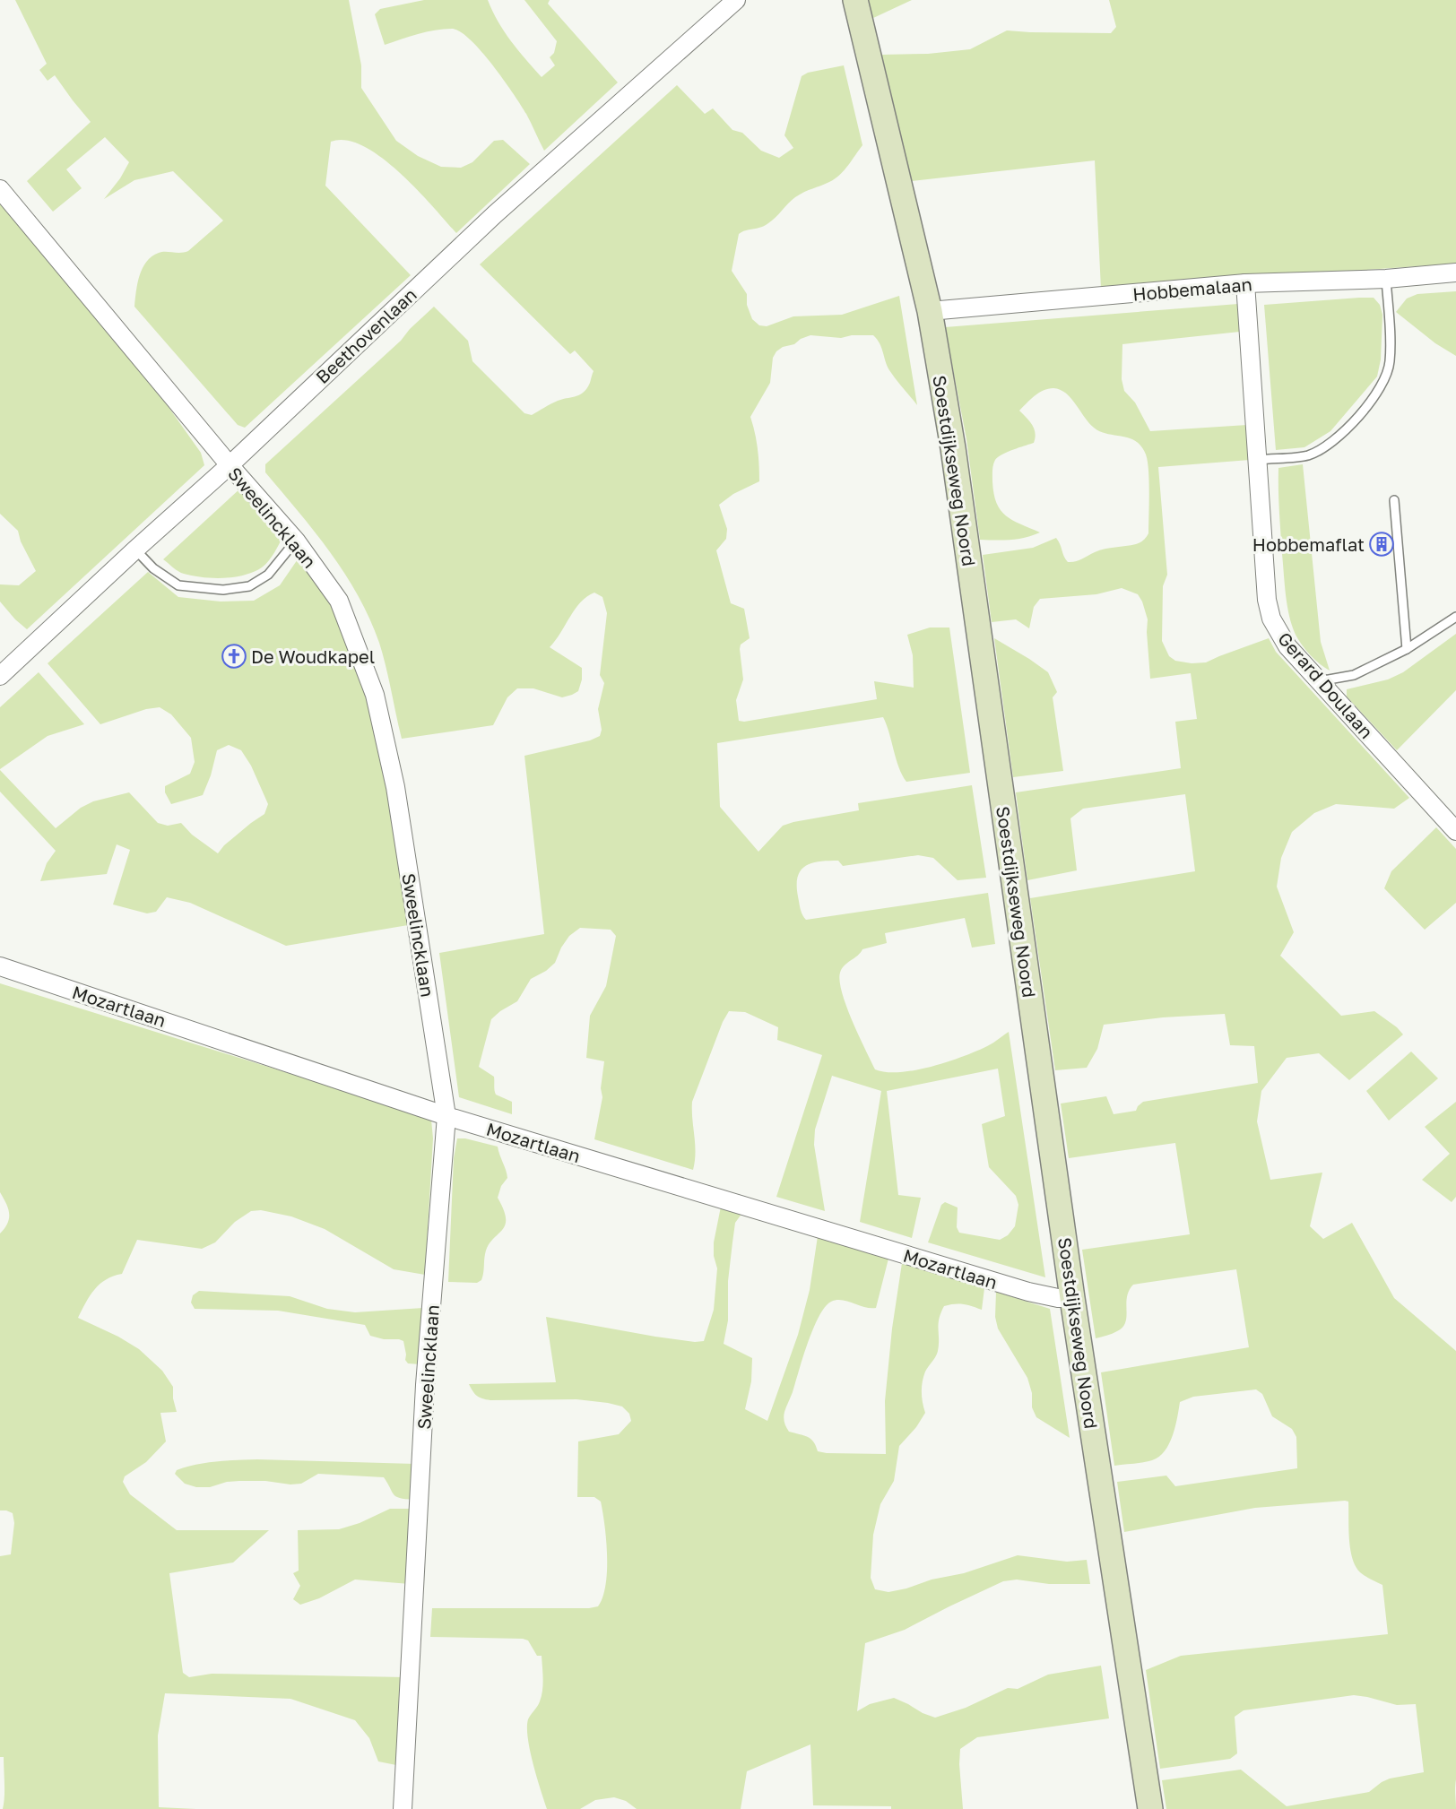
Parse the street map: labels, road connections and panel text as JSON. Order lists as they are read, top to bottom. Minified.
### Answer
{"streets":{"main road":["Soestdijkseweg Noord"],"street":["Hobbemalaan","Beethovenlaan","Sweelincklaan","Gerard Doulaan","Mozartlaan"]},"crossings":[["Hobbemalaan","Soestdijkseweg Noord"],["Hobbemalaan","Gerard Doulaan"],["Beethovenlaan","Sweelincklaan"],["Soestdijkseweg Noord","Mozartlaan"],["Sweelincklaan","Mozartlaan"]],"places":{"building":["Hobbemaflat"],"church":["De Woudkapel"]}}
